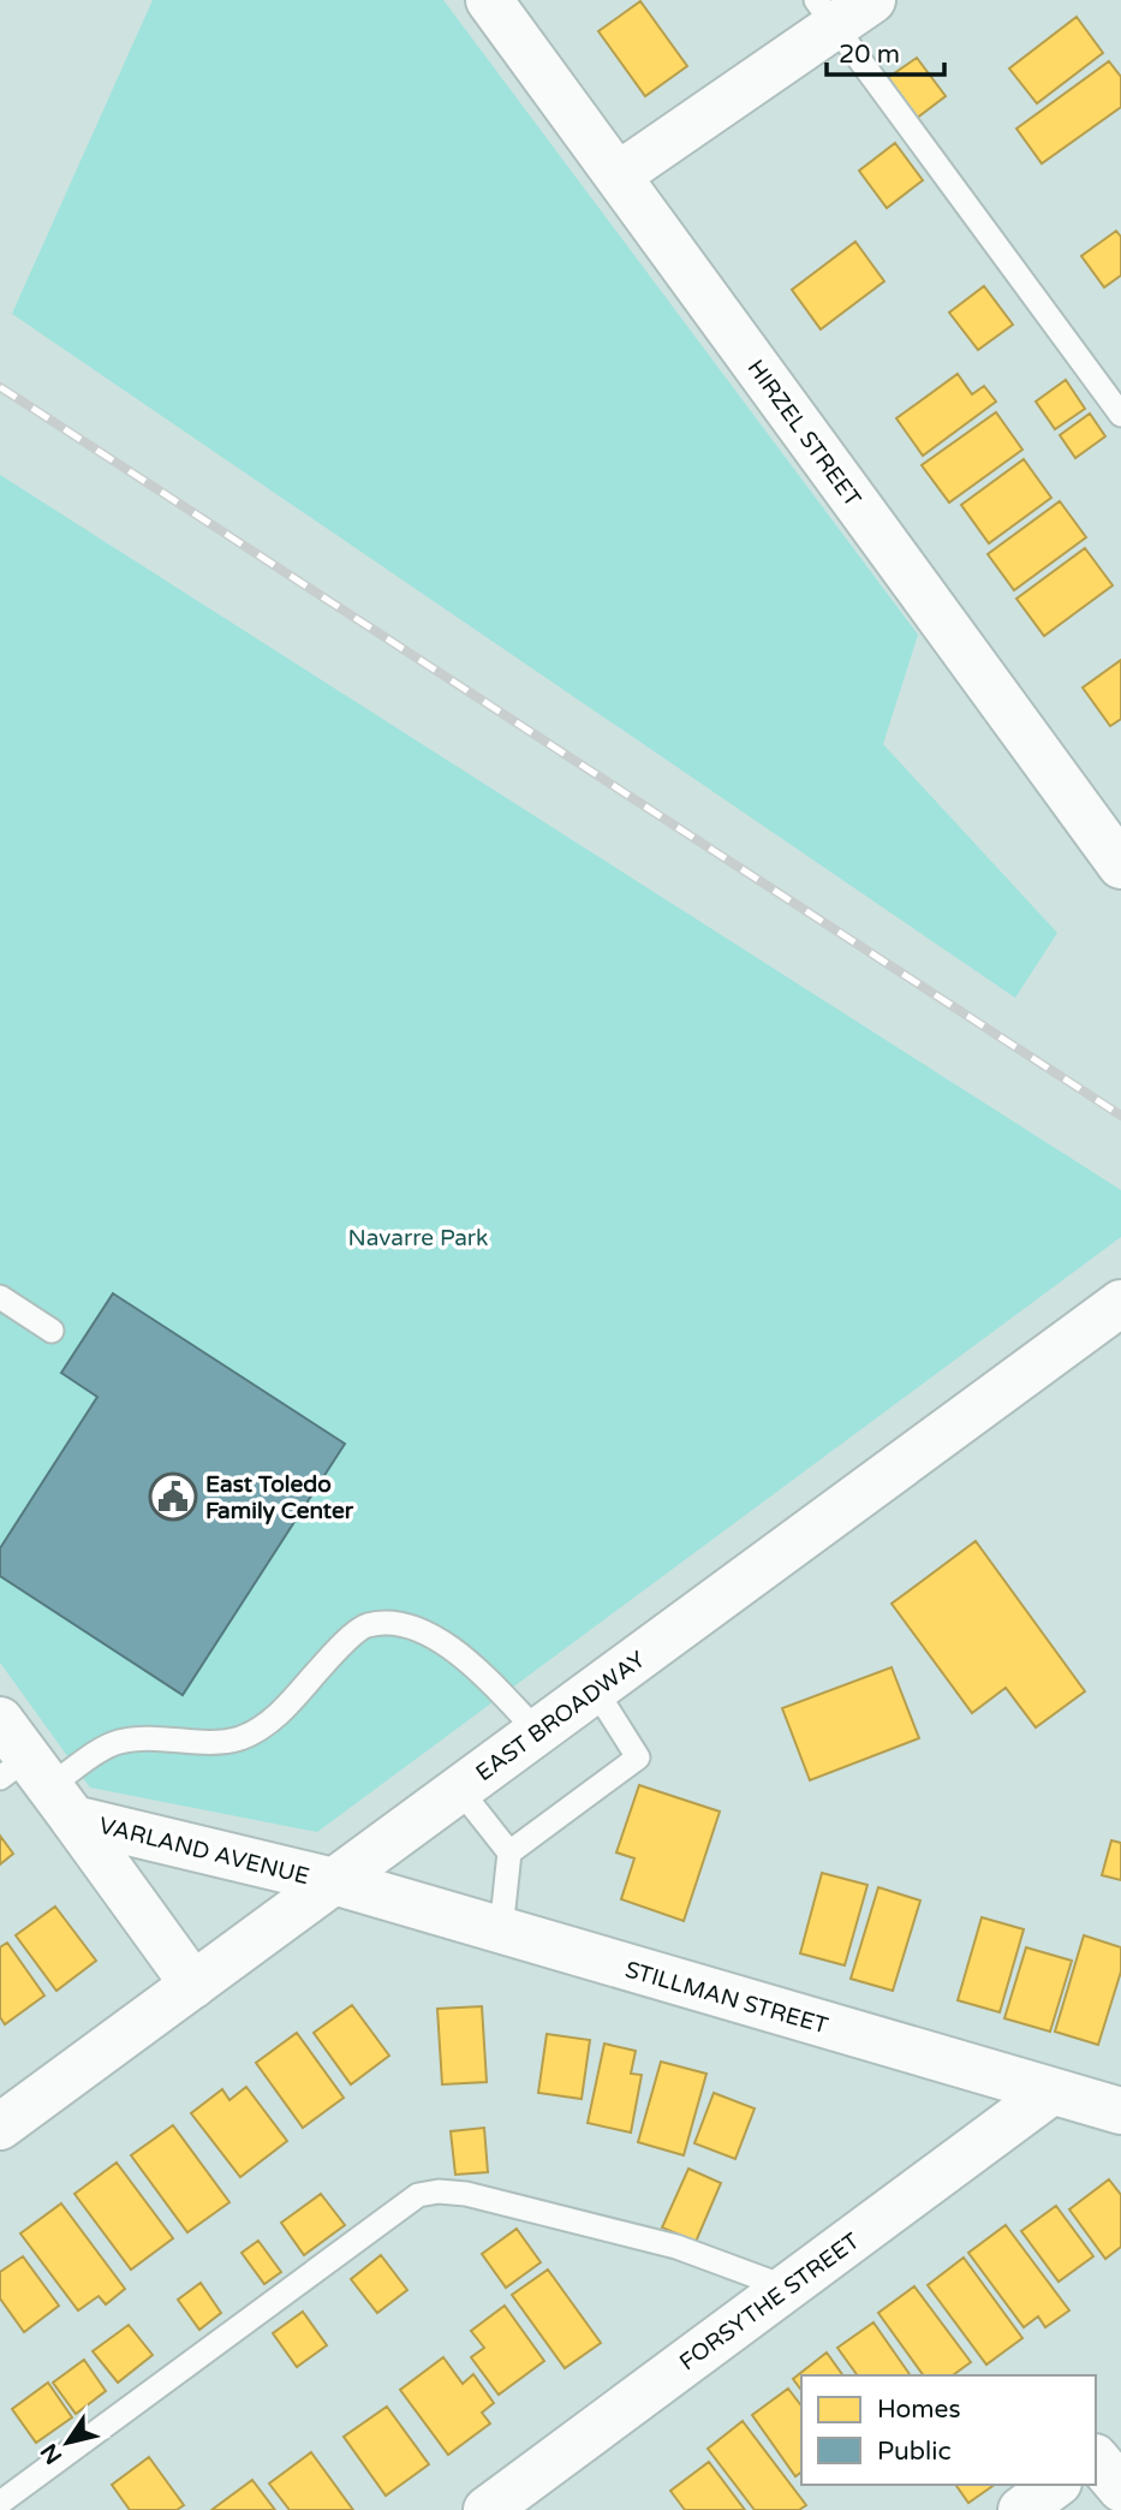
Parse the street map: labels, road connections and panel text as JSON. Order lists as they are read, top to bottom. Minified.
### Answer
{"streets":{"street":["HIRZEL STREET","EAST BROADWAY","VARLAND AVENUE","STILLMAN STREET","FORSYTHE STREET"]},"crossings":[["EAST BROADWAY","VARLAND AVENUE"],["EAST BROADWAY","STILLMAN STREET"],["VARLAND AVENUE","STILLMAN STREET"],["STILLMAN STREET","FORSYTHE STREET"]],"parks":["Navarre Park"],"places":{"public building":["East Toledo Family Center"]},"legend":["Homes","Public"],"scale_bar":"20 m","north":"bottom left"}
